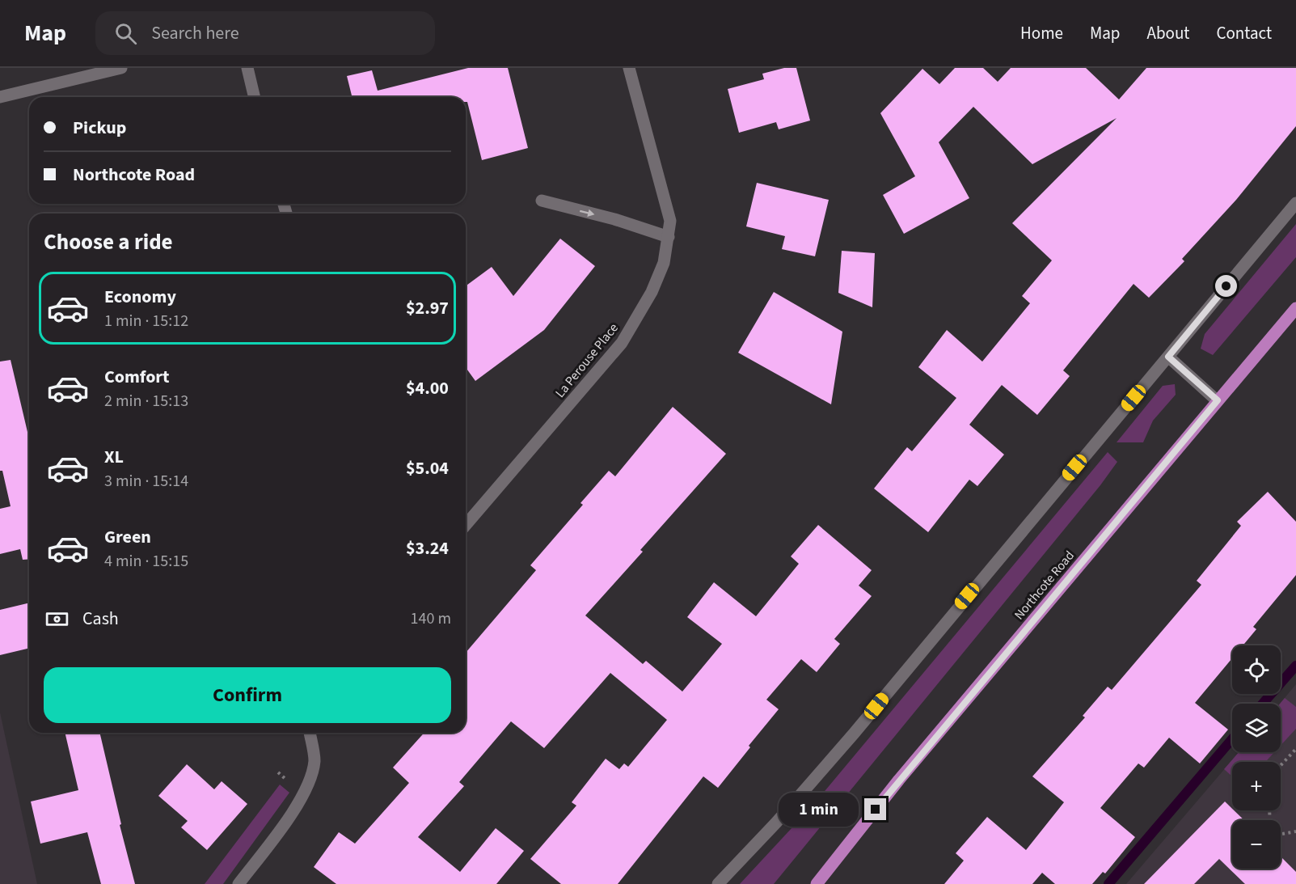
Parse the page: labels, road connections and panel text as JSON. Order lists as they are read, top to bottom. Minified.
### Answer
{"streets":{"main road":["Northcote Road"],"street":["La Perouse Place"]},"page":{"header":"Map","search":"Search here","nav":["Home","Map","About","Contact"],"banner":["Pickup","Northcote Road"],"heading":"Choose a ride","list":[{"name":"Economy","note":"1 min · 15:12","value":"$2.97"},{"name":"Comfort","note":"2 min · 15:13","value":"$4.00"},{"name":"XL","note":"3 min · 15:14","value":"$5.04"},{"name":"Green","note":"4 min · 15:15","value":"$3.24"}],"pay":["Cash","140 m"],"map_buttons":["+","−"],"buttons":"Confirm","bubble":"1 min"}}
